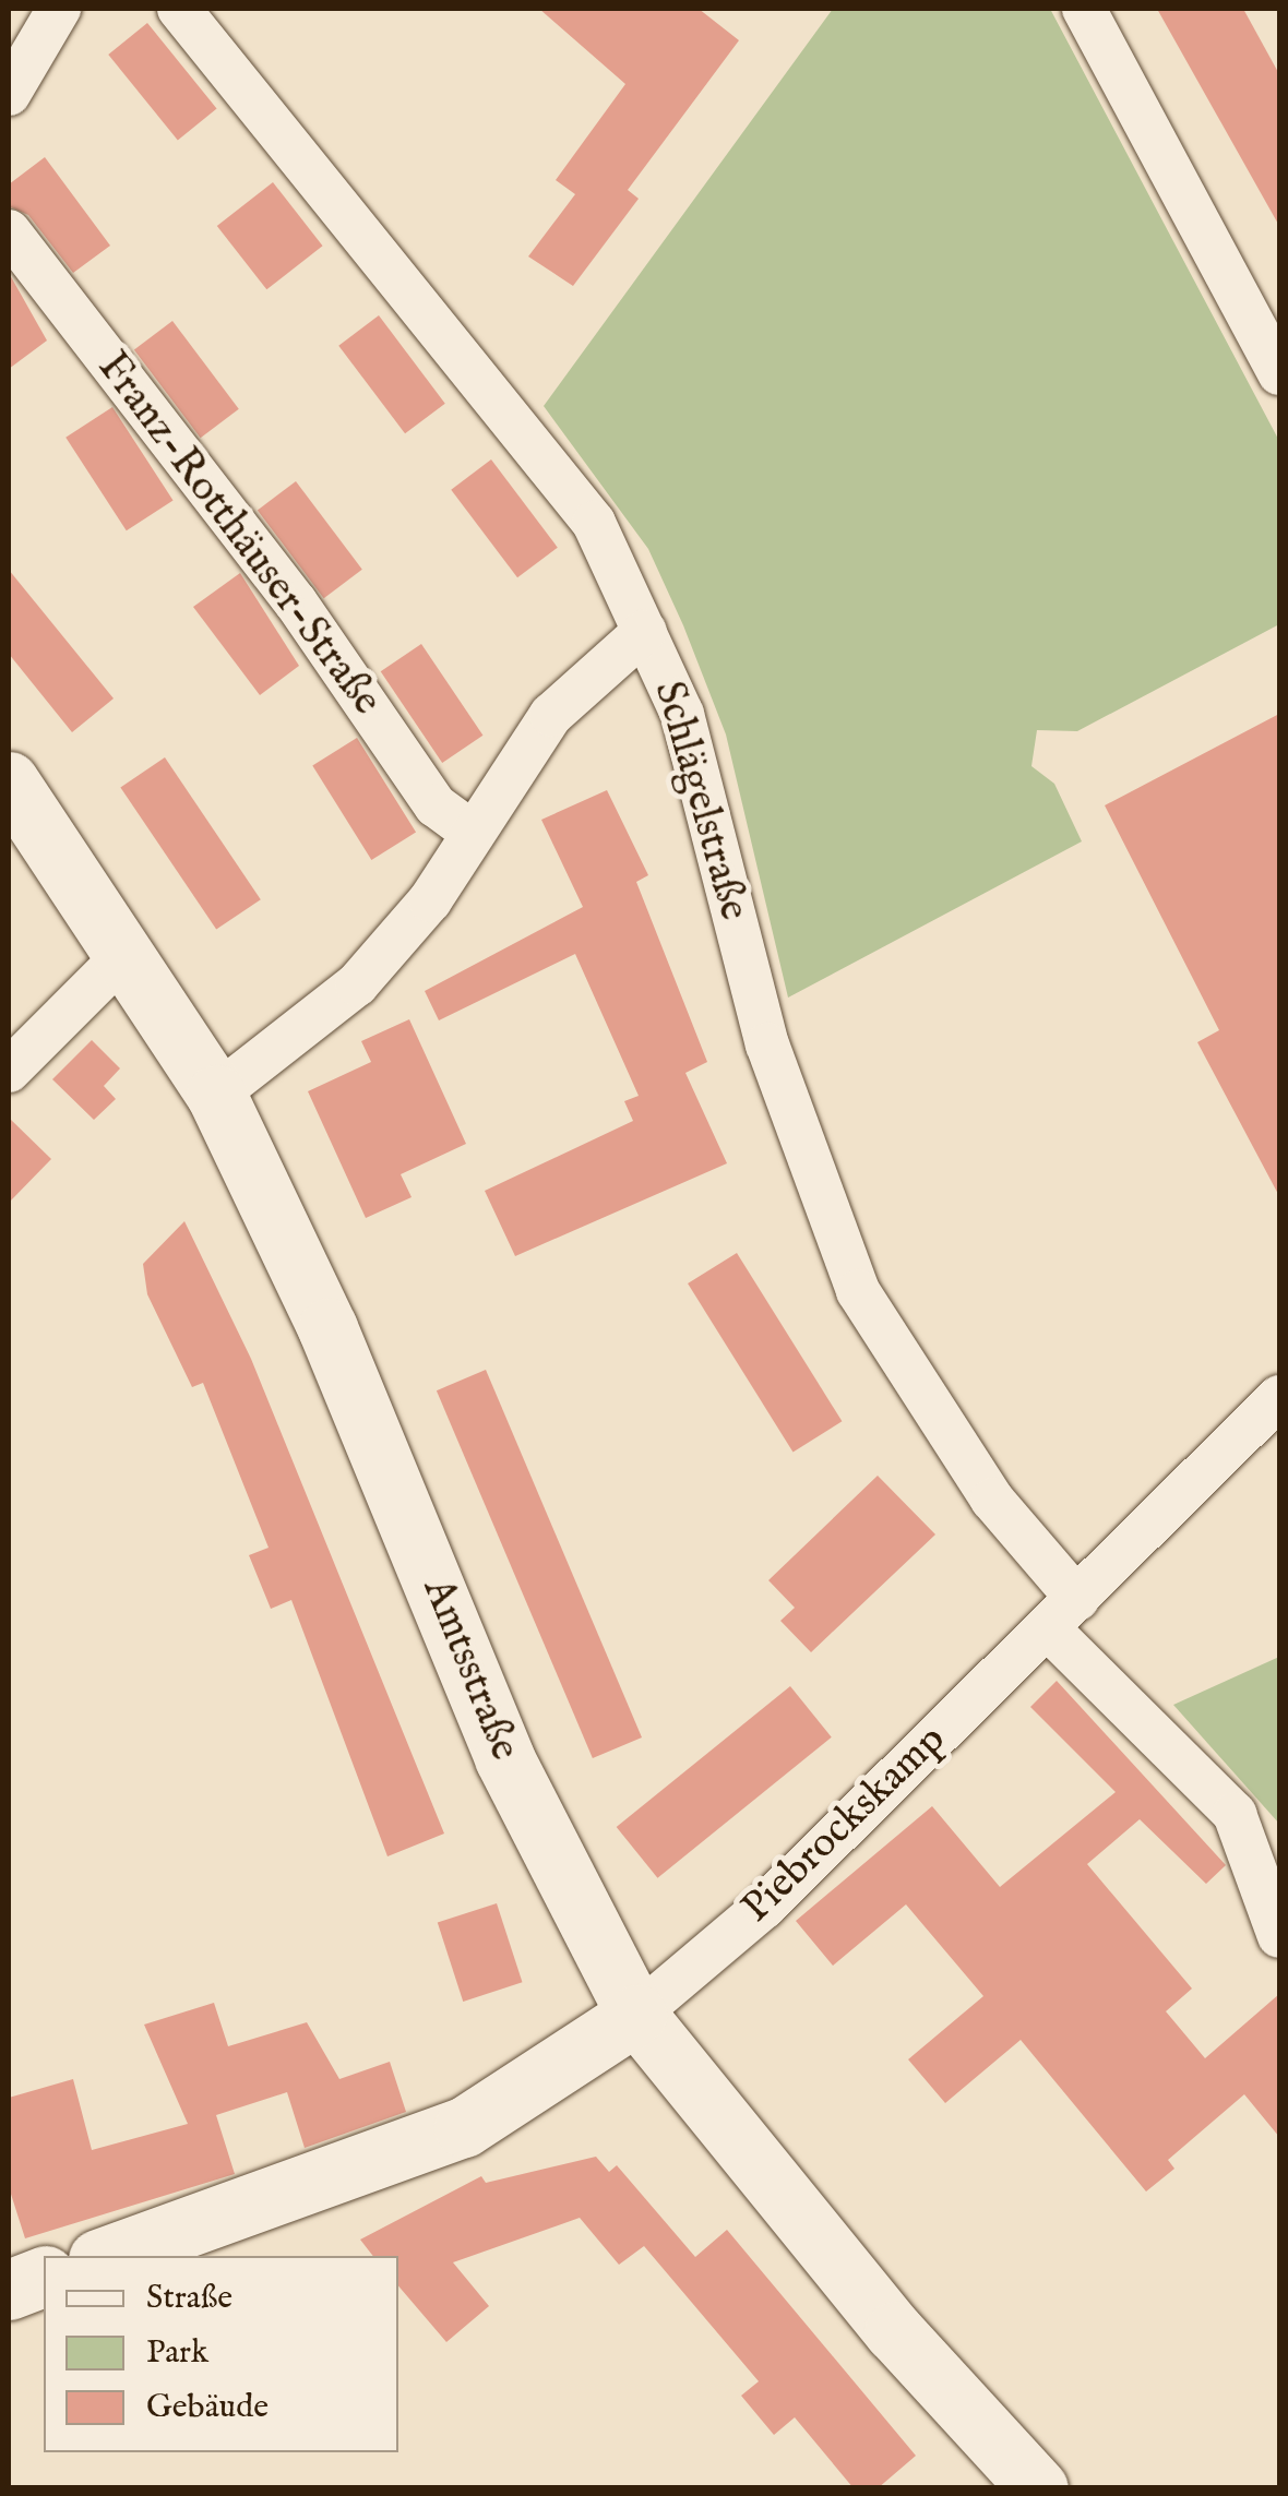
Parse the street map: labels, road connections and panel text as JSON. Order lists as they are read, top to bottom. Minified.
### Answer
{"streets":{"street":["Franz-Rotthäuser-Straße","Schlägelstraße","Amtsstraße","Piebrockskamp"]},"crossings":[["Schlägelstraße","Piebrockskamp"],["Amtsstraße","Piebrockskamp"]],"legend":["Straße","Park","Gebäude"]}
